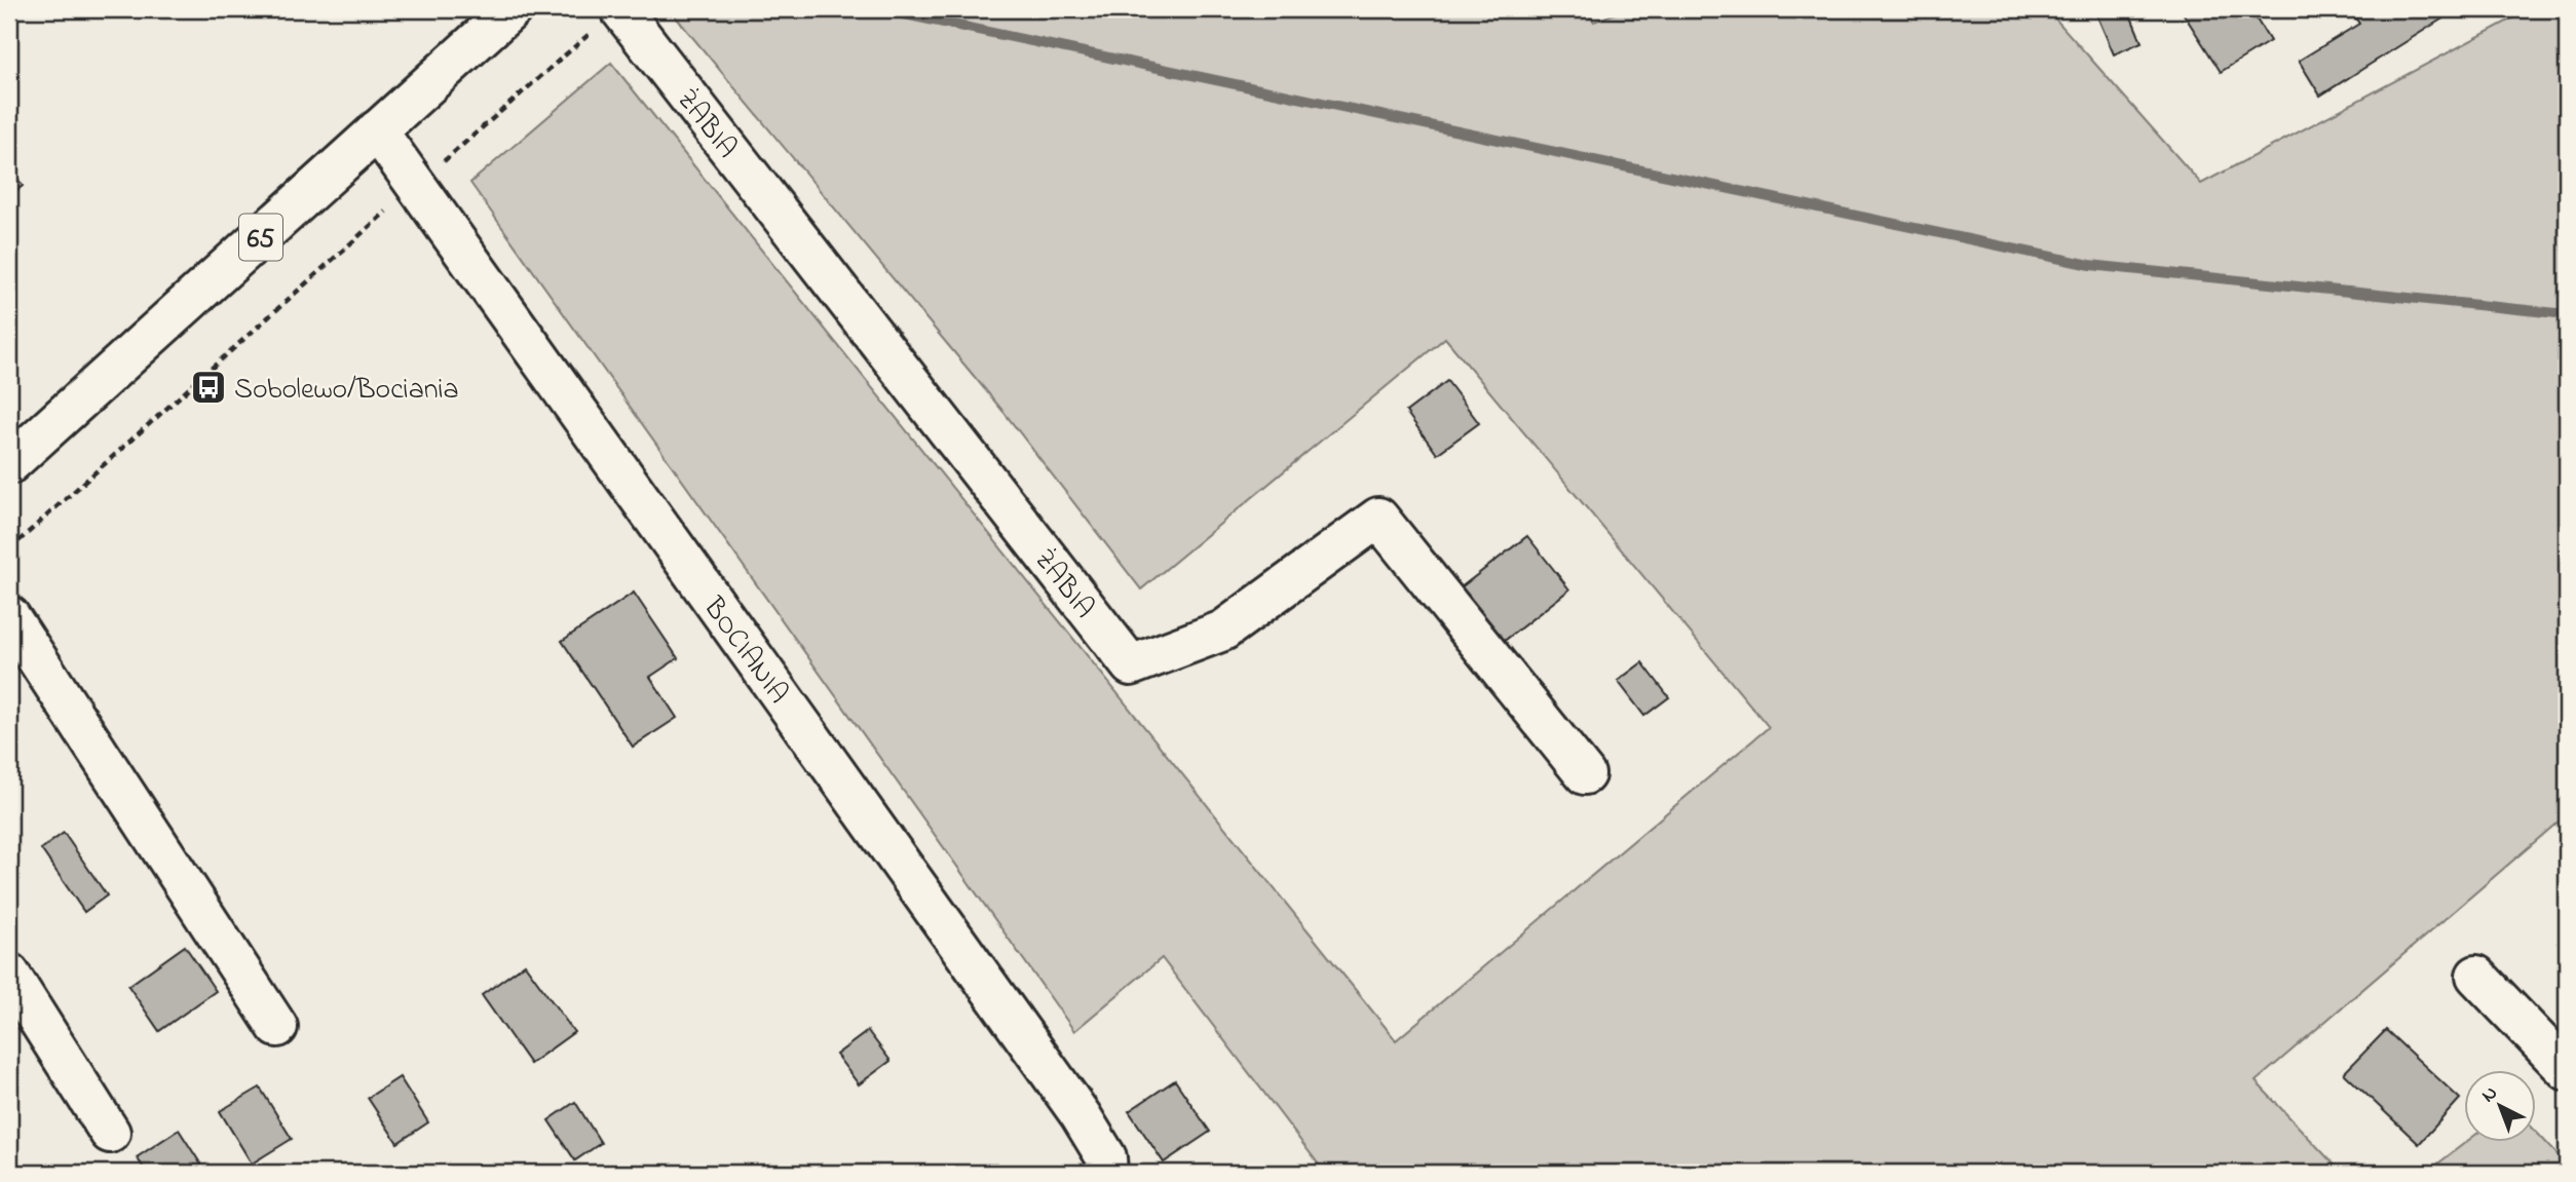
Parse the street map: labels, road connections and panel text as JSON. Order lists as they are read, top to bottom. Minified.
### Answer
{"streets":{"main road":["ŻABIA","65","BOCIANIA"]},"crossings":[["65","BOCIANIA"]],"places":{"bus stop":["Sobolewo/Bociania"]},"north":"top left"}
